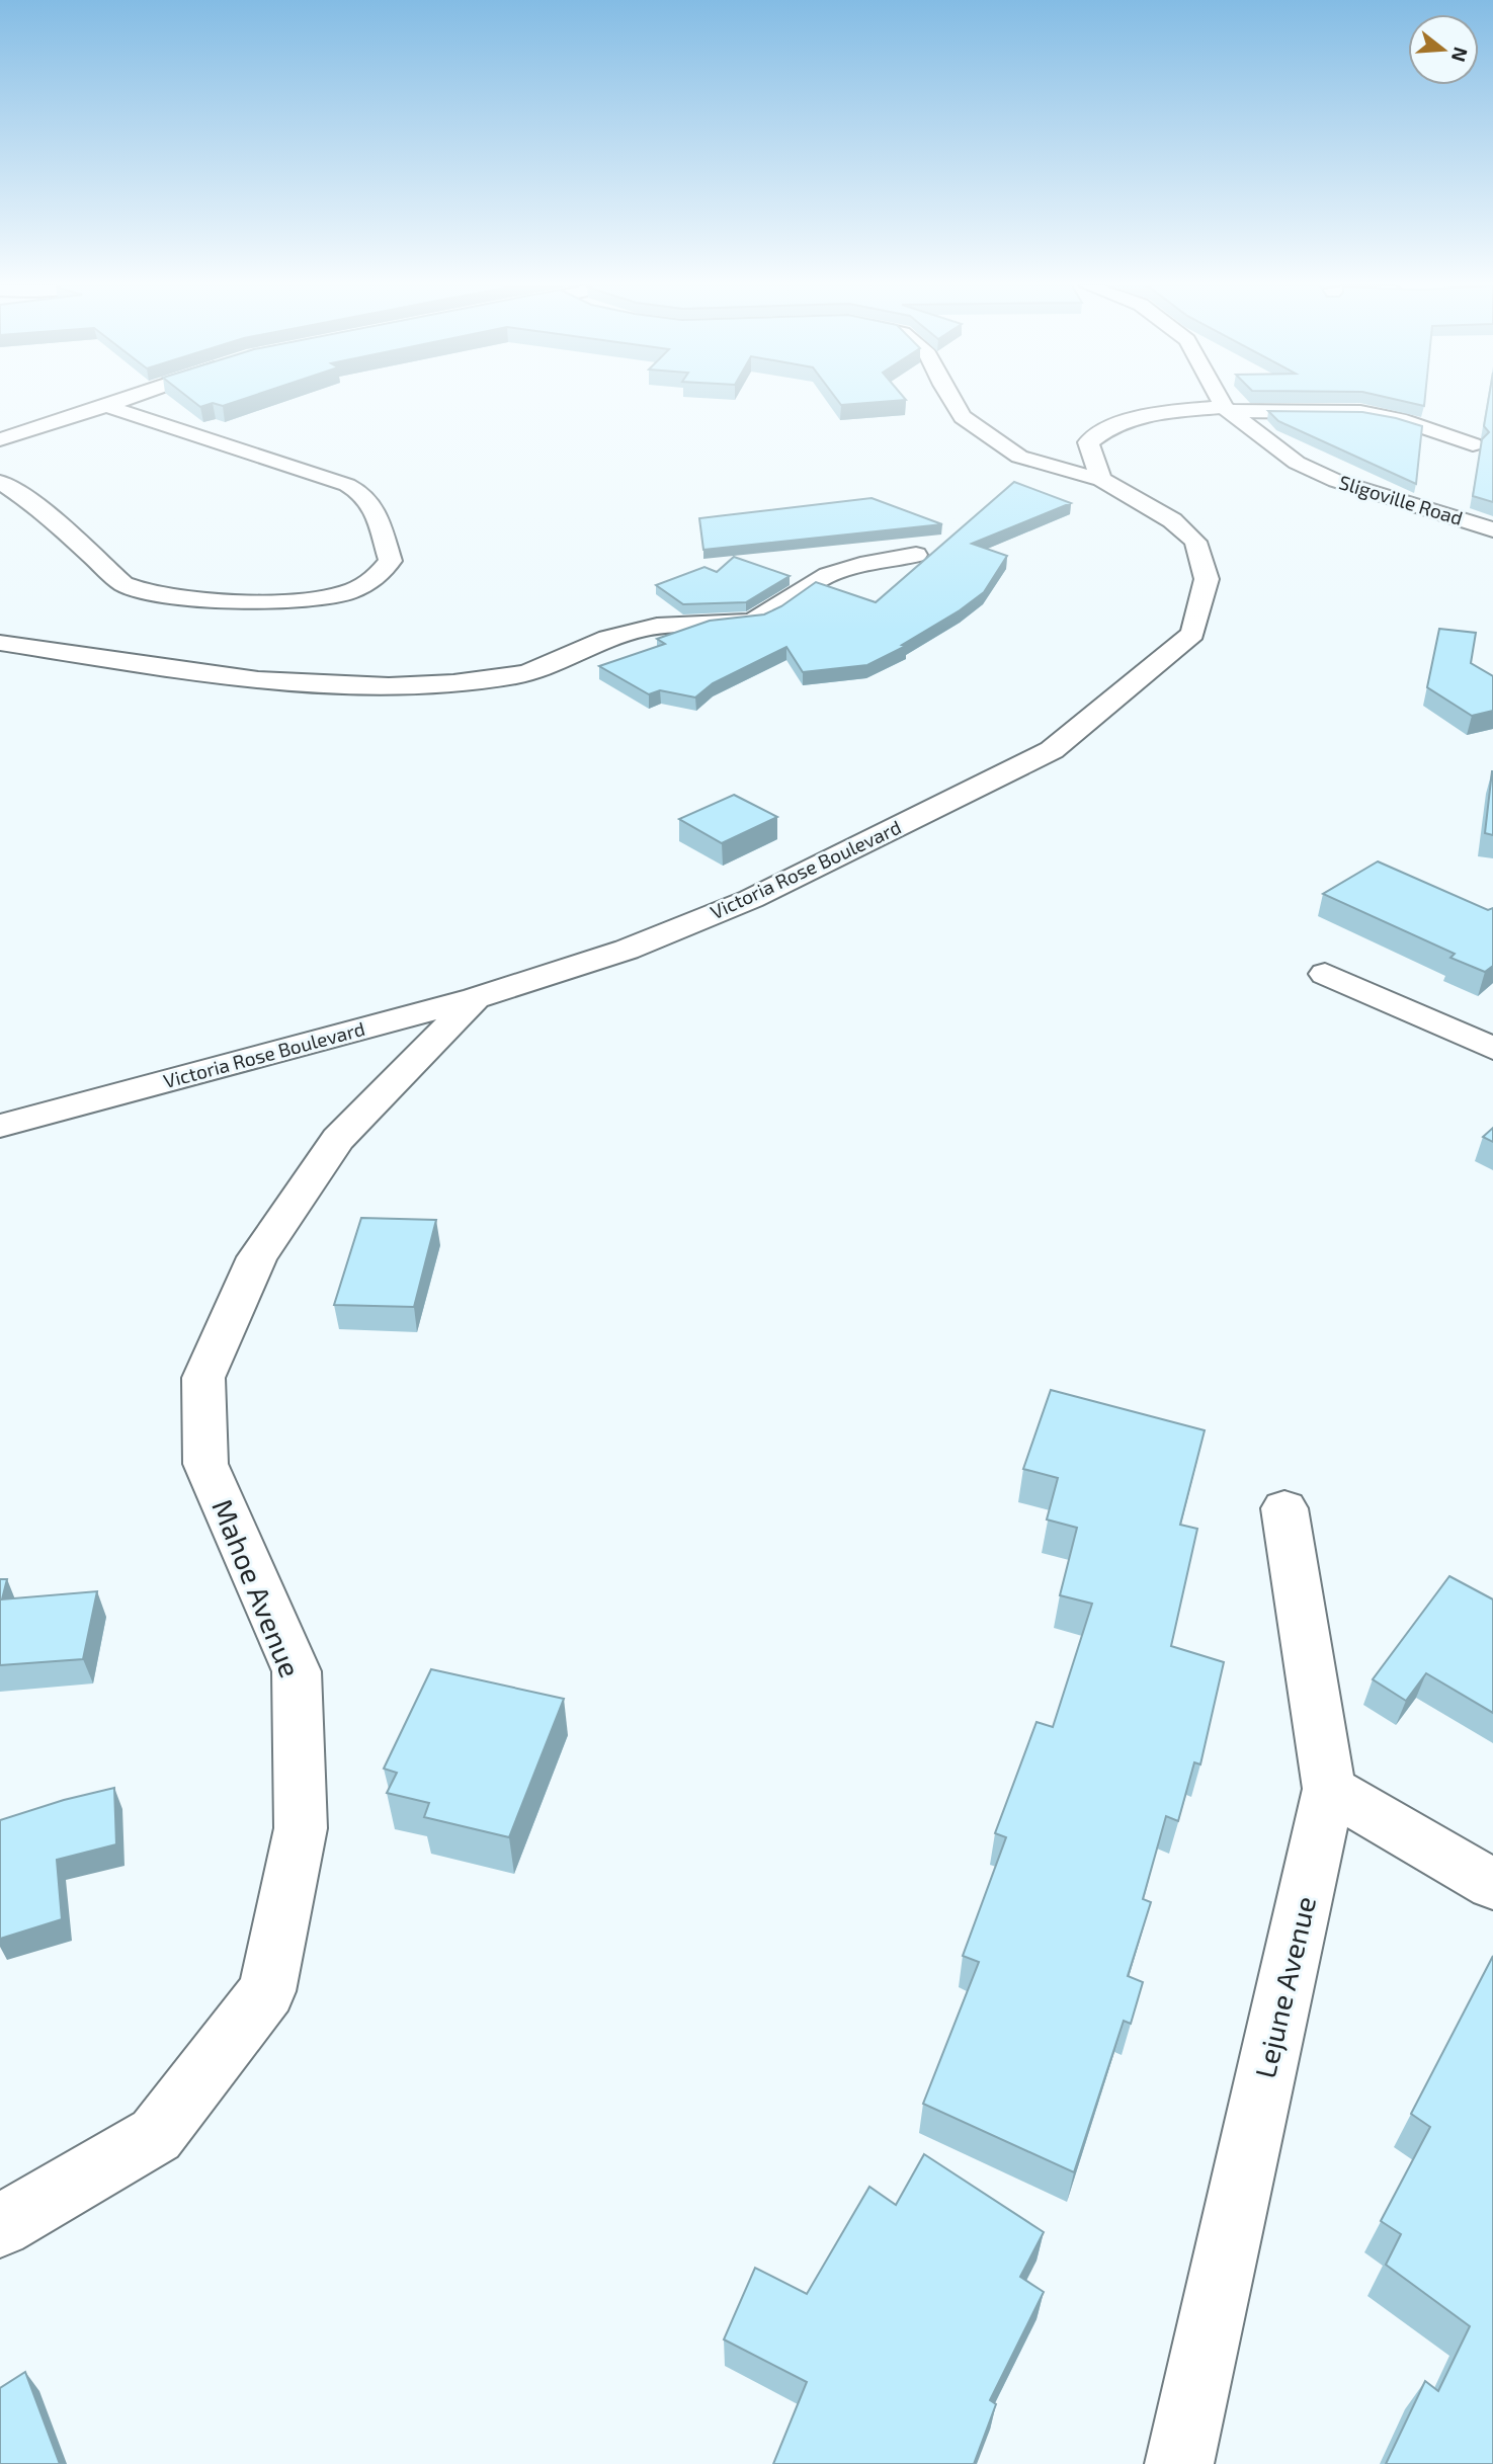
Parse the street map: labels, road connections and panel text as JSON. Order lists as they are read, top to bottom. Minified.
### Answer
{"streets":{"street":["Sligoville Road","Victoria Rose Boulevard","Mahoe Avenue","Lejune Avenue"]},"crossings":[["Victoria Rose Boulevard","Mahoe Avenue"]],"north":"right"}
